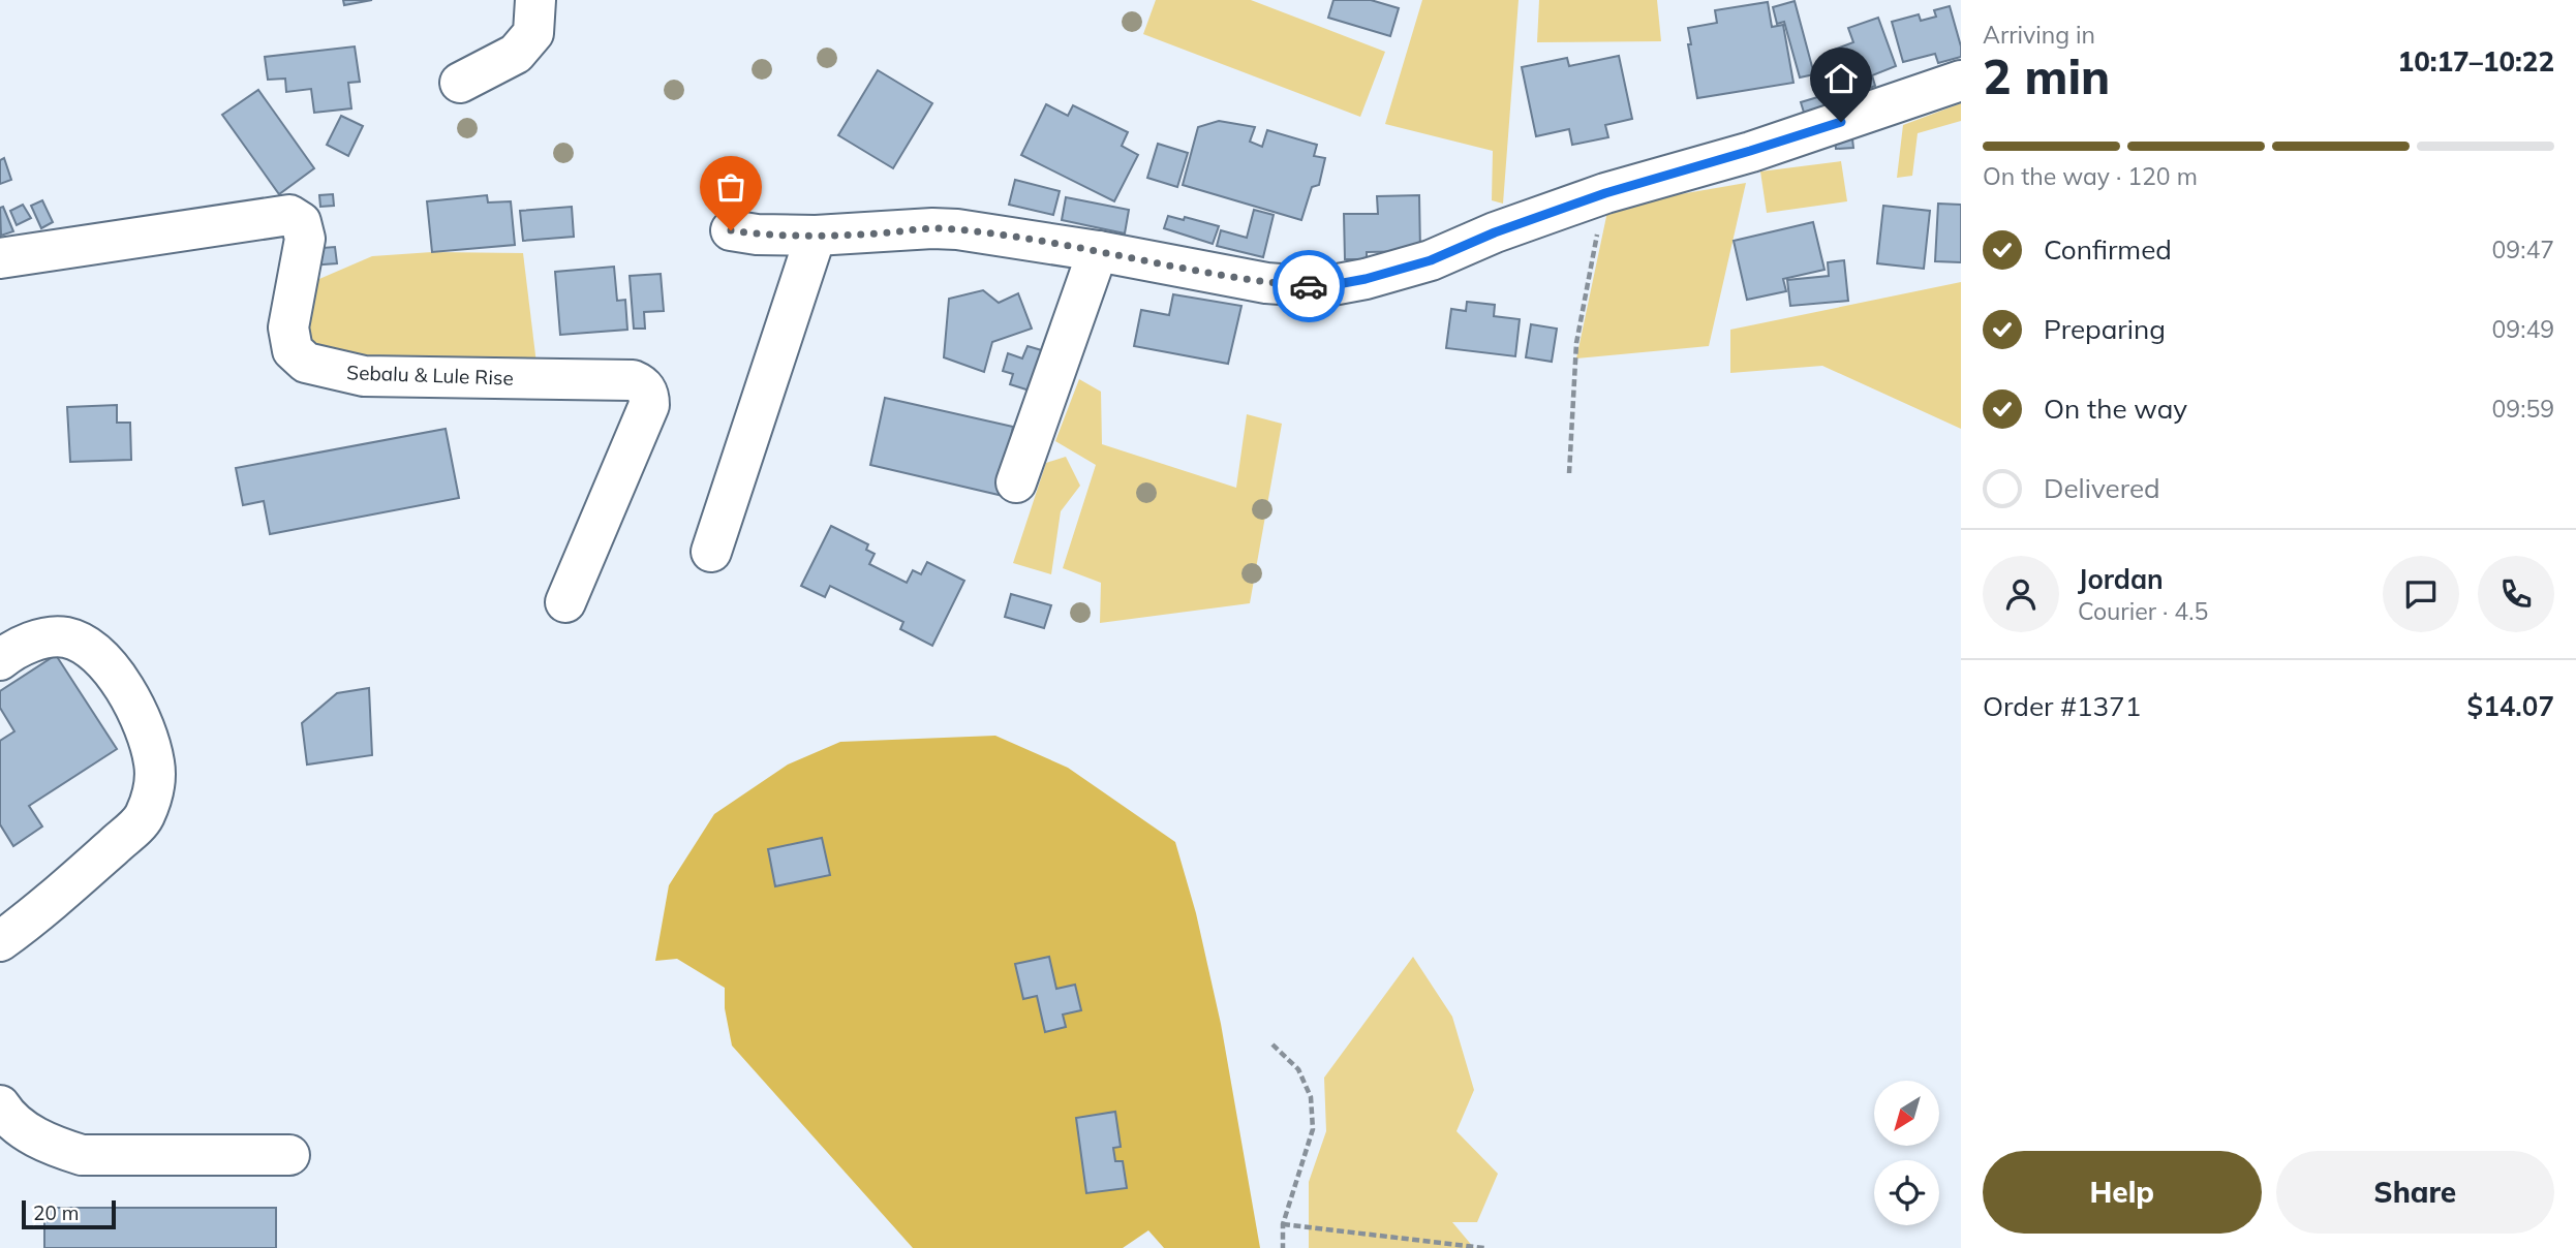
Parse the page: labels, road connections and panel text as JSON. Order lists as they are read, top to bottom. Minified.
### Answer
{"streets":{"street":["Sebalu & Lule Rise"]},"scale_bar":"20 m","north":"bottom left","page":{"heading":["2 min","Arriving in","10:17–10:22"],"panel":["Jordan","Courier · 4.5","Order #1371","$14.07"],"bar":"On the way · 120 m","list":[["Confirmed","09:47"],["Preparing","09:49"],["On the way","09:59"],"Delivered"],"buttons":["Help","Share"],"scale":"20 m"}}
